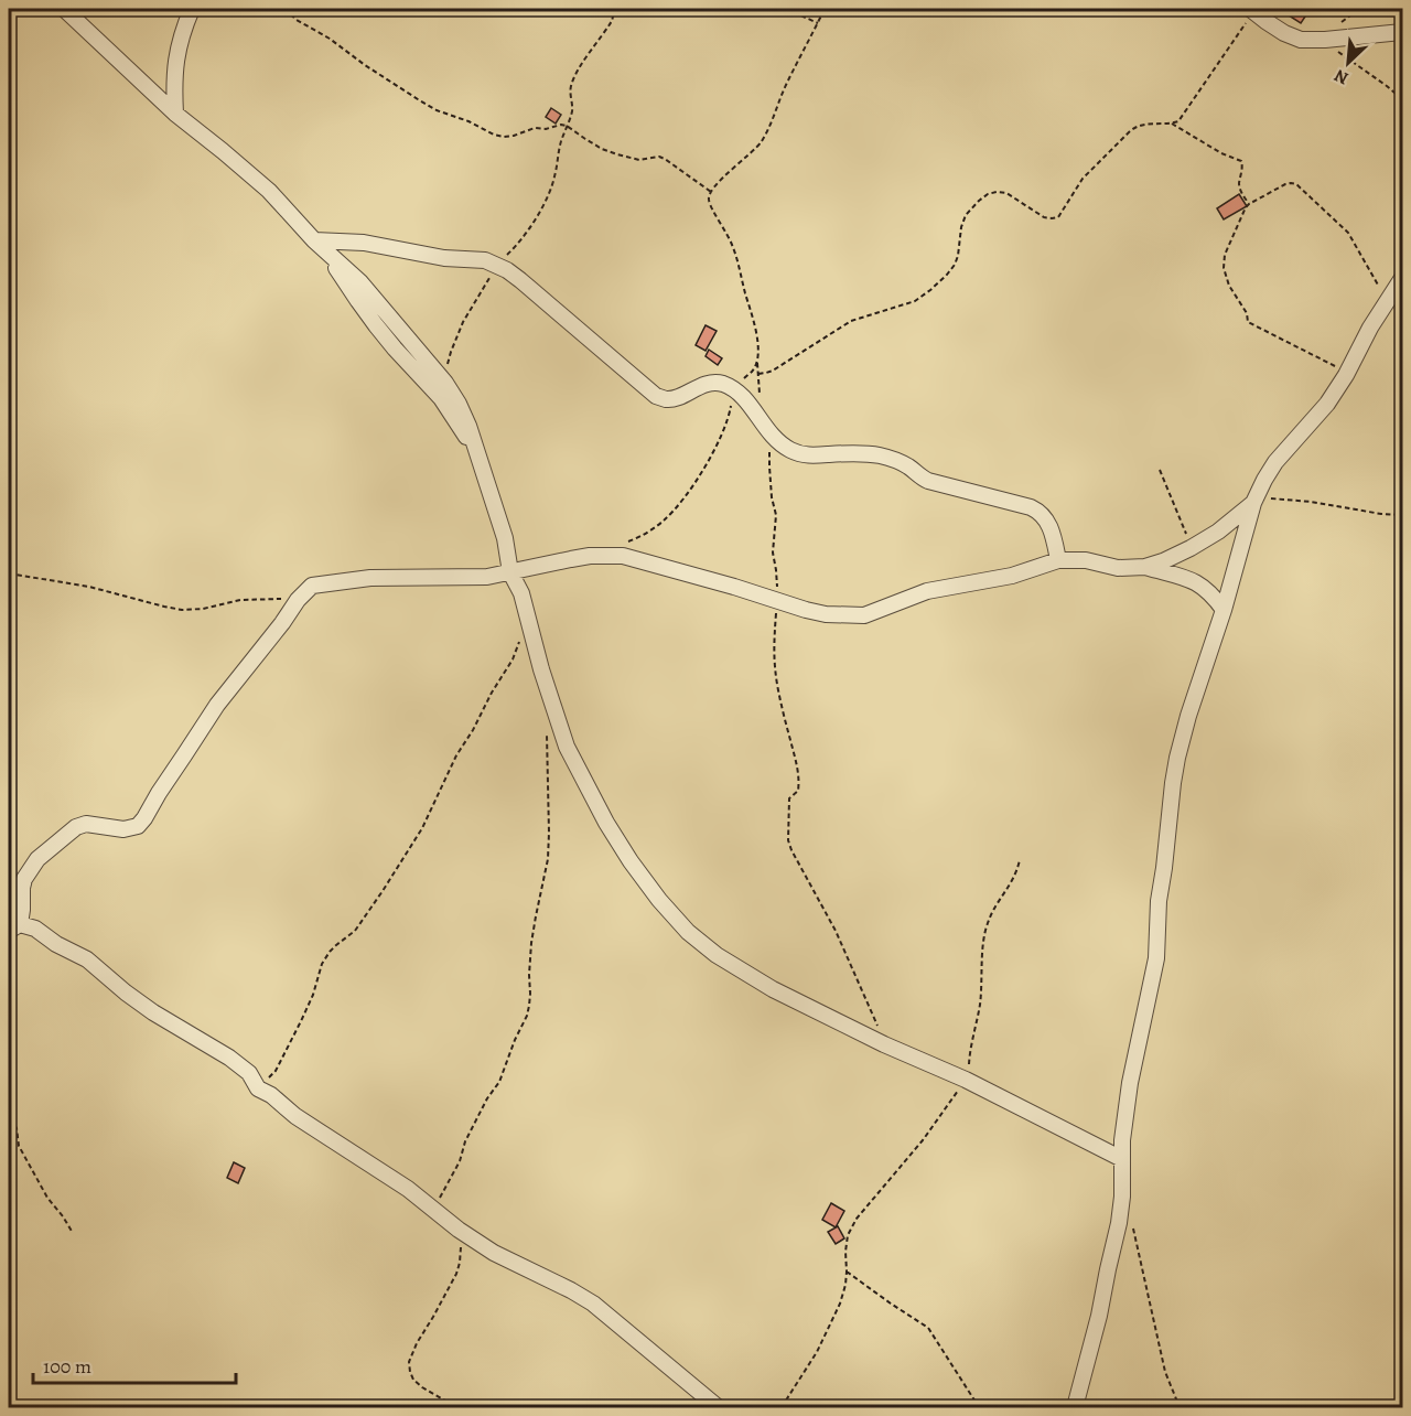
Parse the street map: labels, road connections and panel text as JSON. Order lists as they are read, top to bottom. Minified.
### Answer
{"scale_bar":"100 m","north":"bottom left"}
